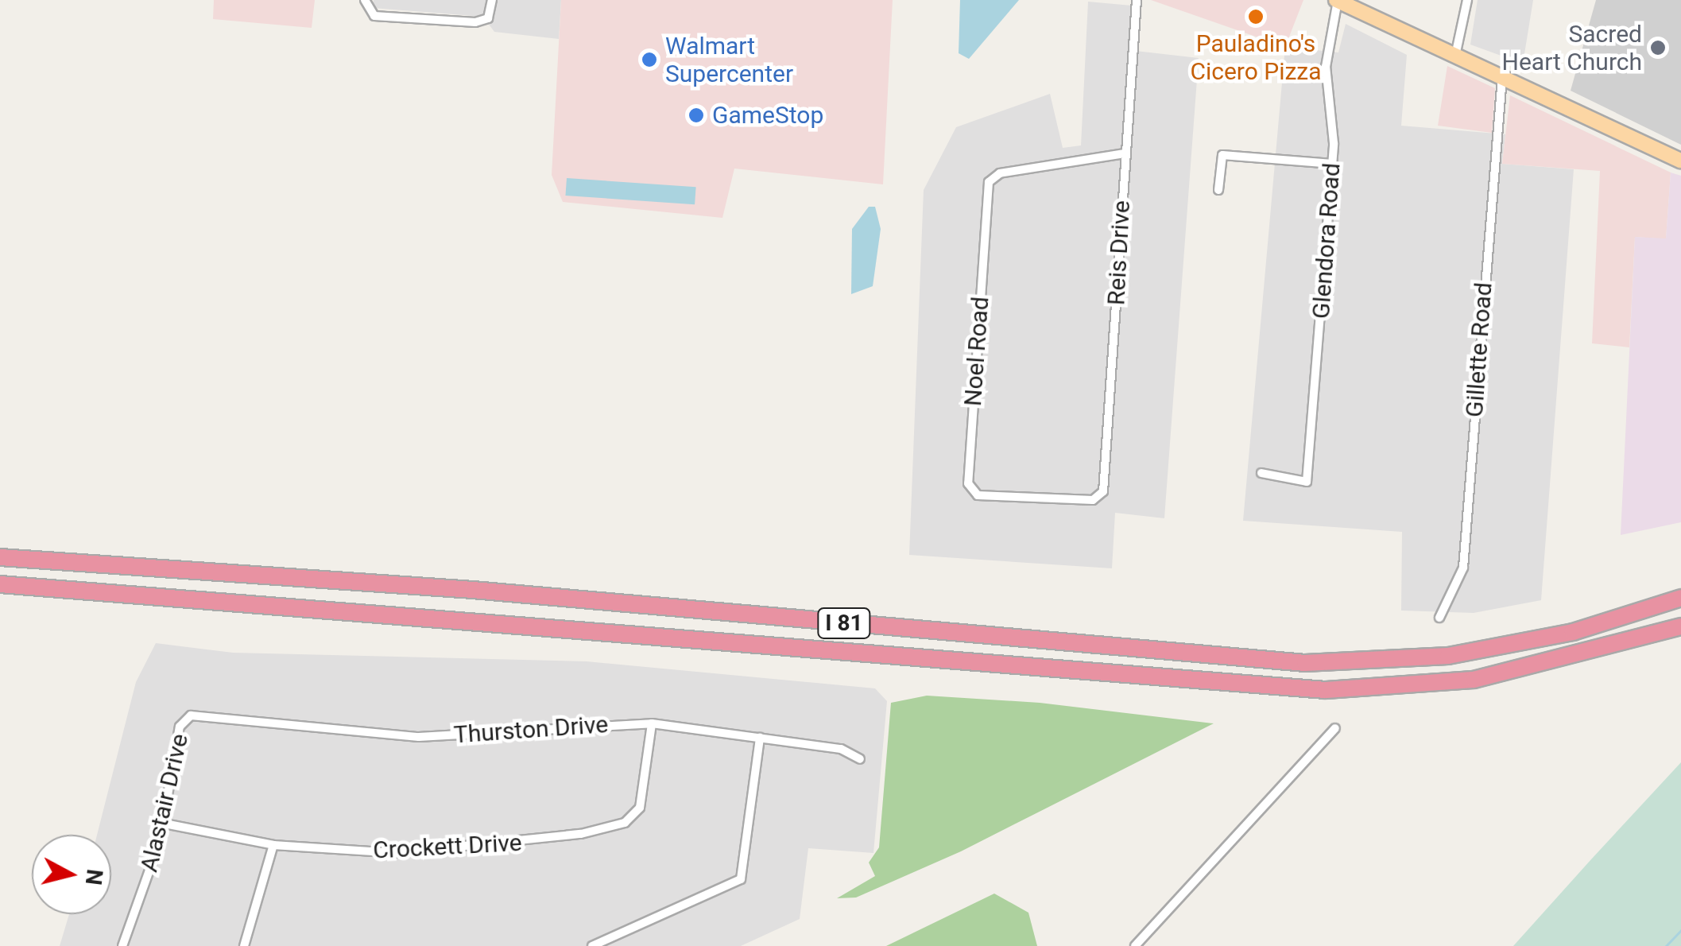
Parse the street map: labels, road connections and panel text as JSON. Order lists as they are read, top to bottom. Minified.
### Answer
{"streets":{"highway":["I 81"],"street":["Glendora Road","Reis Drive","Gillette Road","Noel Road","Thurston Drive","Alastair Drive","Crockett Drive"]},"crossings":[["Reis Drive","Noel Road"],["Thurston Drive","Alastair Drive"],["Thurston Drive","Crockett Drive"],["Alastair Drive","Crockett Drive"]],"places":["Pauladino's Cicero Pizza","Sacred Heart Church","Walmart Supercenter","GameStop"],"north":"right"}
